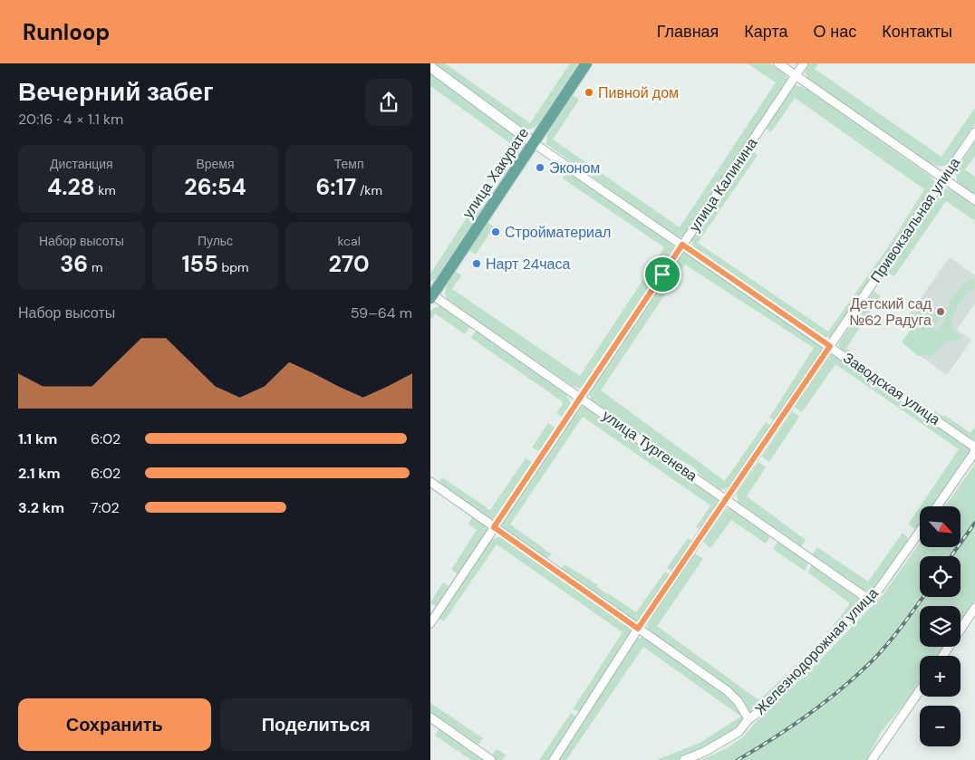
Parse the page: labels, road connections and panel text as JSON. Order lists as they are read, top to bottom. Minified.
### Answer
{"streets":{"main road":["улица Хакурате","Заводская улица"],"street":["улица Калинина","Привокзальная улица","улица Тургенева","Железнодорожная улица"]},"crossings":[["улица Хакурате","Заводская улица"],["улица Хакурате","улица Тургенева"],["улица Калинина","Заводская улица"],["улица Калинина","улица Тургенева"],["Привокзальная улица","Заводская улица"],["Привокзальная улица","улица Тургенева"],["улица Тургенева","Железнодорожная улица"]],"places":["Пивной дом","Эконом","Стройматериал","Нарт 24часа","Детский сад №62 Радуга"],"north":"bottom right","page":{"header":"Runloop","nav":["Главная","Карта","О нас","Контакты"],"heading":["Вечерний забег","20:16 · 4 × 1.1 km"],"stats":[["Дистанция","4.28 km"],["Время","26:54"],["Темп","6:17 /km"],["Набор высоты","36 m"],["Пульс","155 bpm"],["kcal","270"]],"chart":["Набор высоты","59–64 m"],"list":[{"name":"1.1 km","note":"6:02"},{"name":"2.1 km","note":"6:02"},{"name":"3.2 km","note":"7:02"}],"map_buttons":["+","−"],"buttons":["Сохранить","Поделиться"]}}
